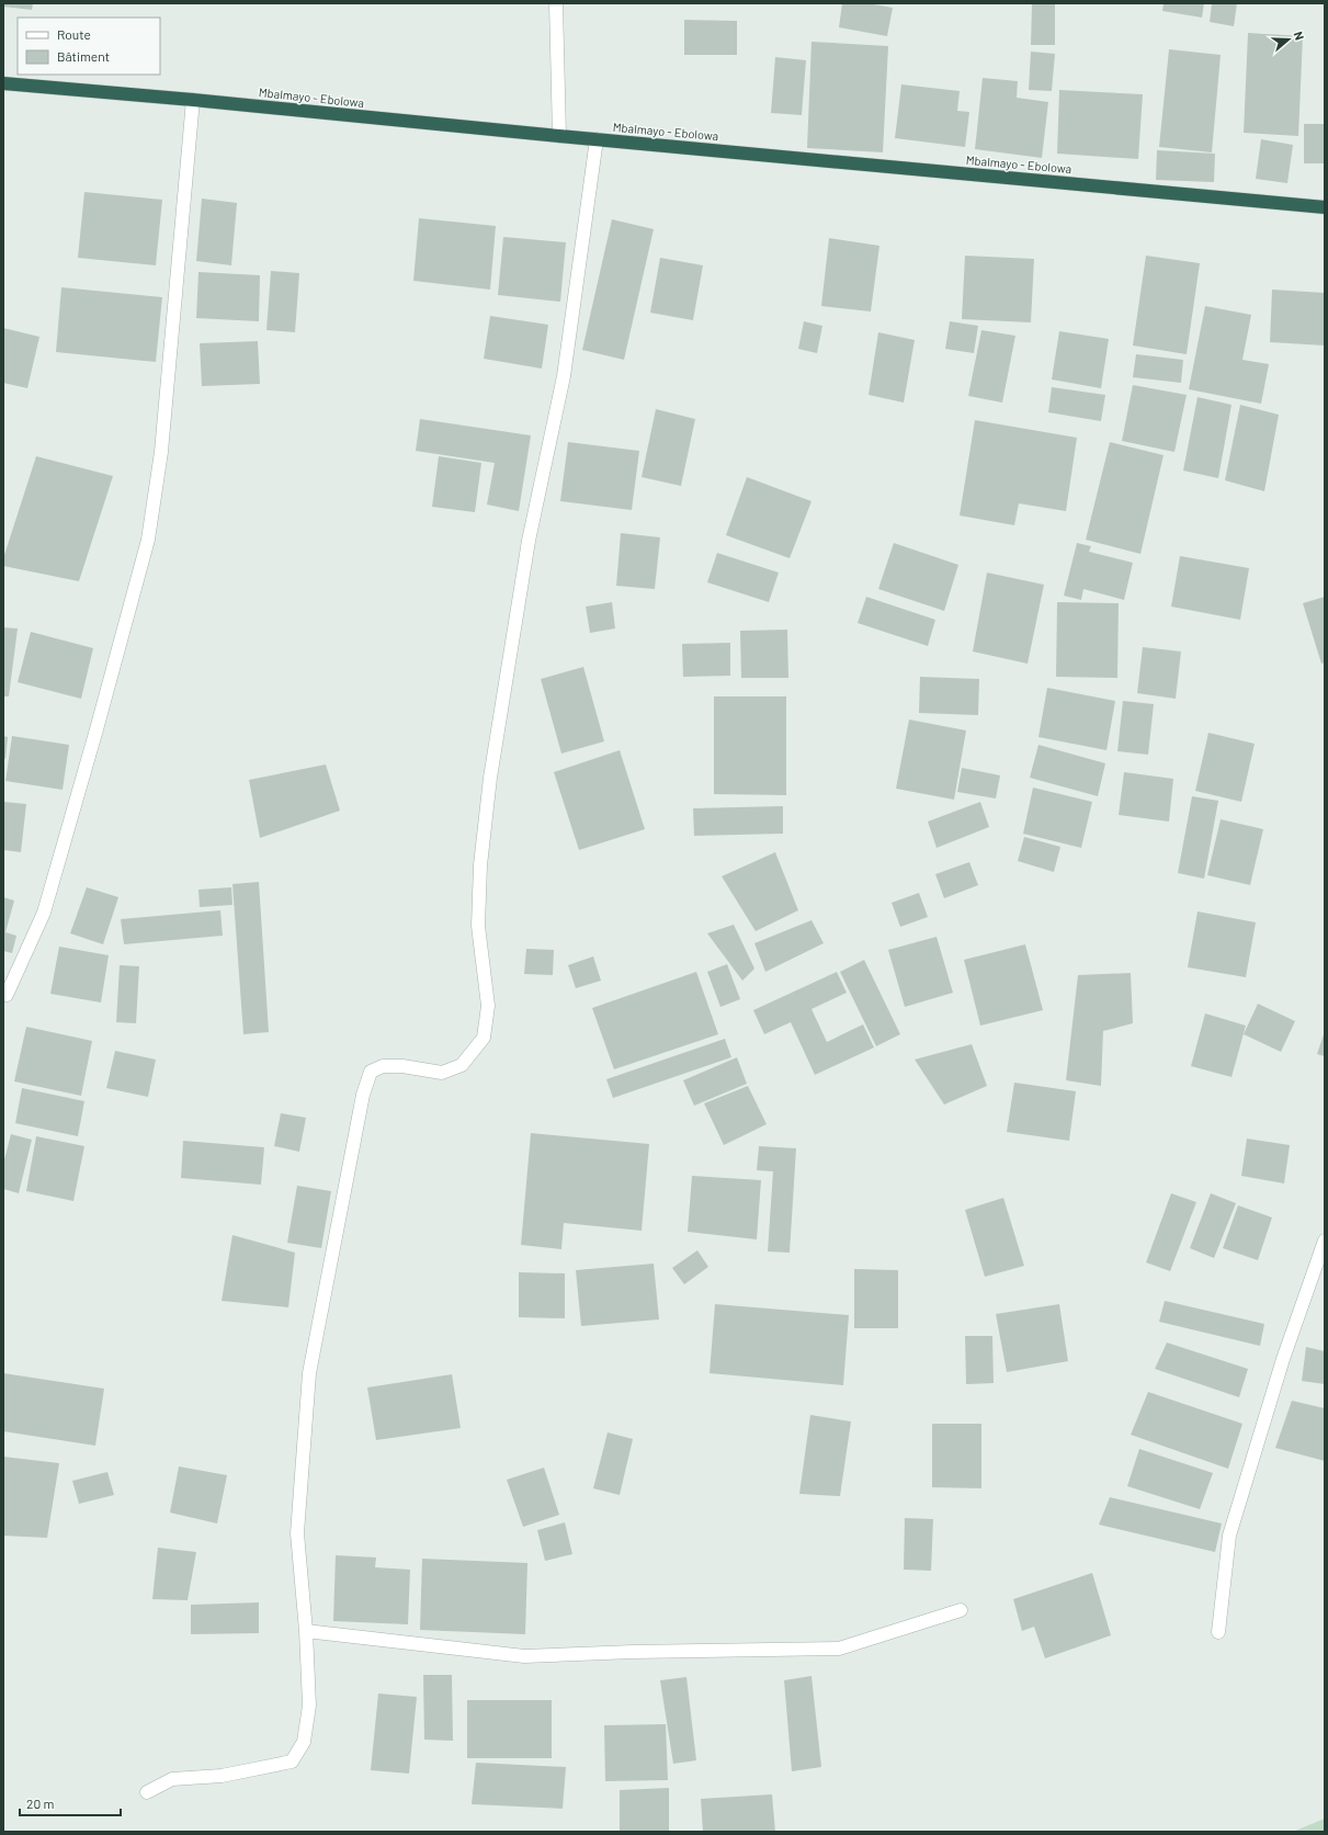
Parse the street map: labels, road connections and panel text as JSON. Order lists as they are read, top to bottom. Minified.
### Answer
{"streets":{"highway":["Mbalmayo - Ebolowa"]},"legend":["Route","Bâtiment"],"scale_bar":"20 m","north":"right"}
